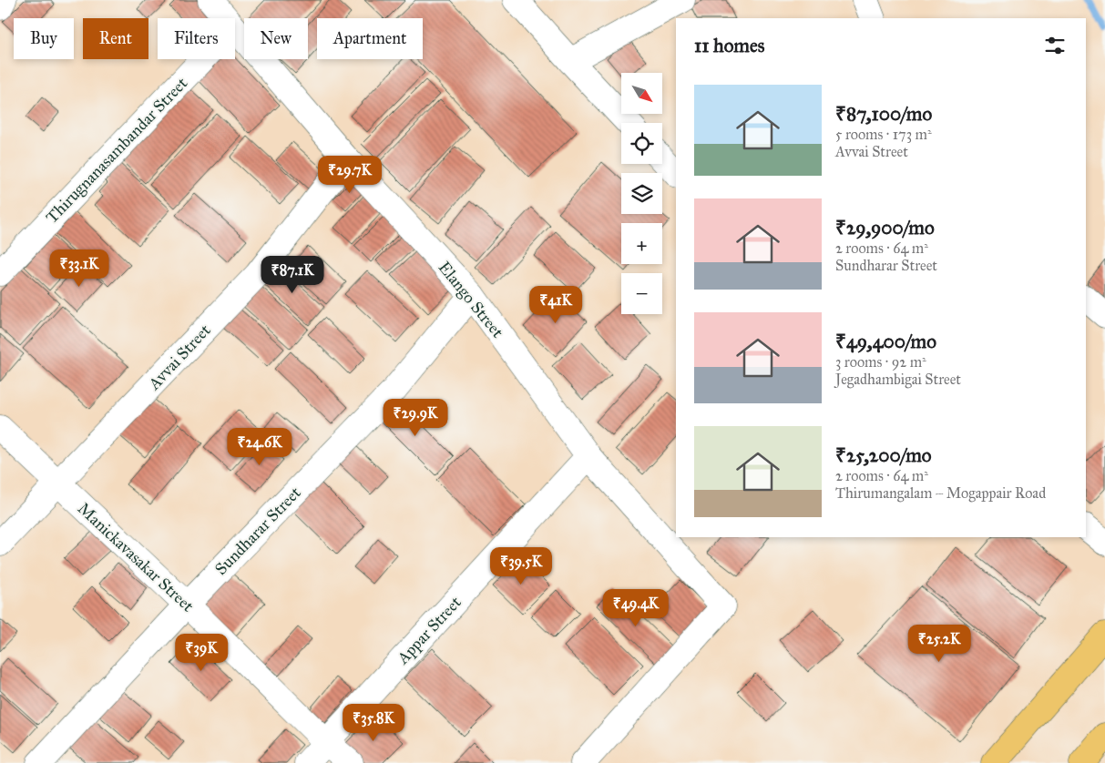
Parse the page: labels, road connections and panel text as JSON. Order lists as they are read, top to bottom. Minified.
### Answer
{"streets":{"street":["Thirugnanasambandar Street","Elango Street","Avvai Street","Sundharar Street","Manickavasakar Street","Appar Street"]},"crossings":[["Elango Street","Avvai Street"],["Elango Street","Sundharar Street"],["Elango Street","Appar Street"],["Avvai Street","Manickavasakar Street"],["Sundharar Street","Manickavasakar Street"],["Manickavasakar Street","Appar Street"]],"north":"bottom right","page":{"chip":["Buy","Rent","Filters","New","Apartment"],"heading":"11 homes","map_buttons":["+","−"],"list":[{"name":"₹87,100/mo","note":"5 rooms · 173 m² · Avvai Street"},{"name":"₹29,900/mo","note":"2 rooms · 64 m² · Sundharar Street"},{"name":"₹49,400/mo","note":"3 rooms · 92 m² · Jegadhambigai Street"},{"name":"₹25,200/mo","note":"2 rooms · 64 m² · Thirumangalam – Mogappair Road"}],"price":["₹29.7K","₹33.1K","₹87.1K","₹41K","₹29.9K","₹24.6K","₹39.5K","₹49.4K","₹25.2K","₹39K","₹35.8K"]}}
